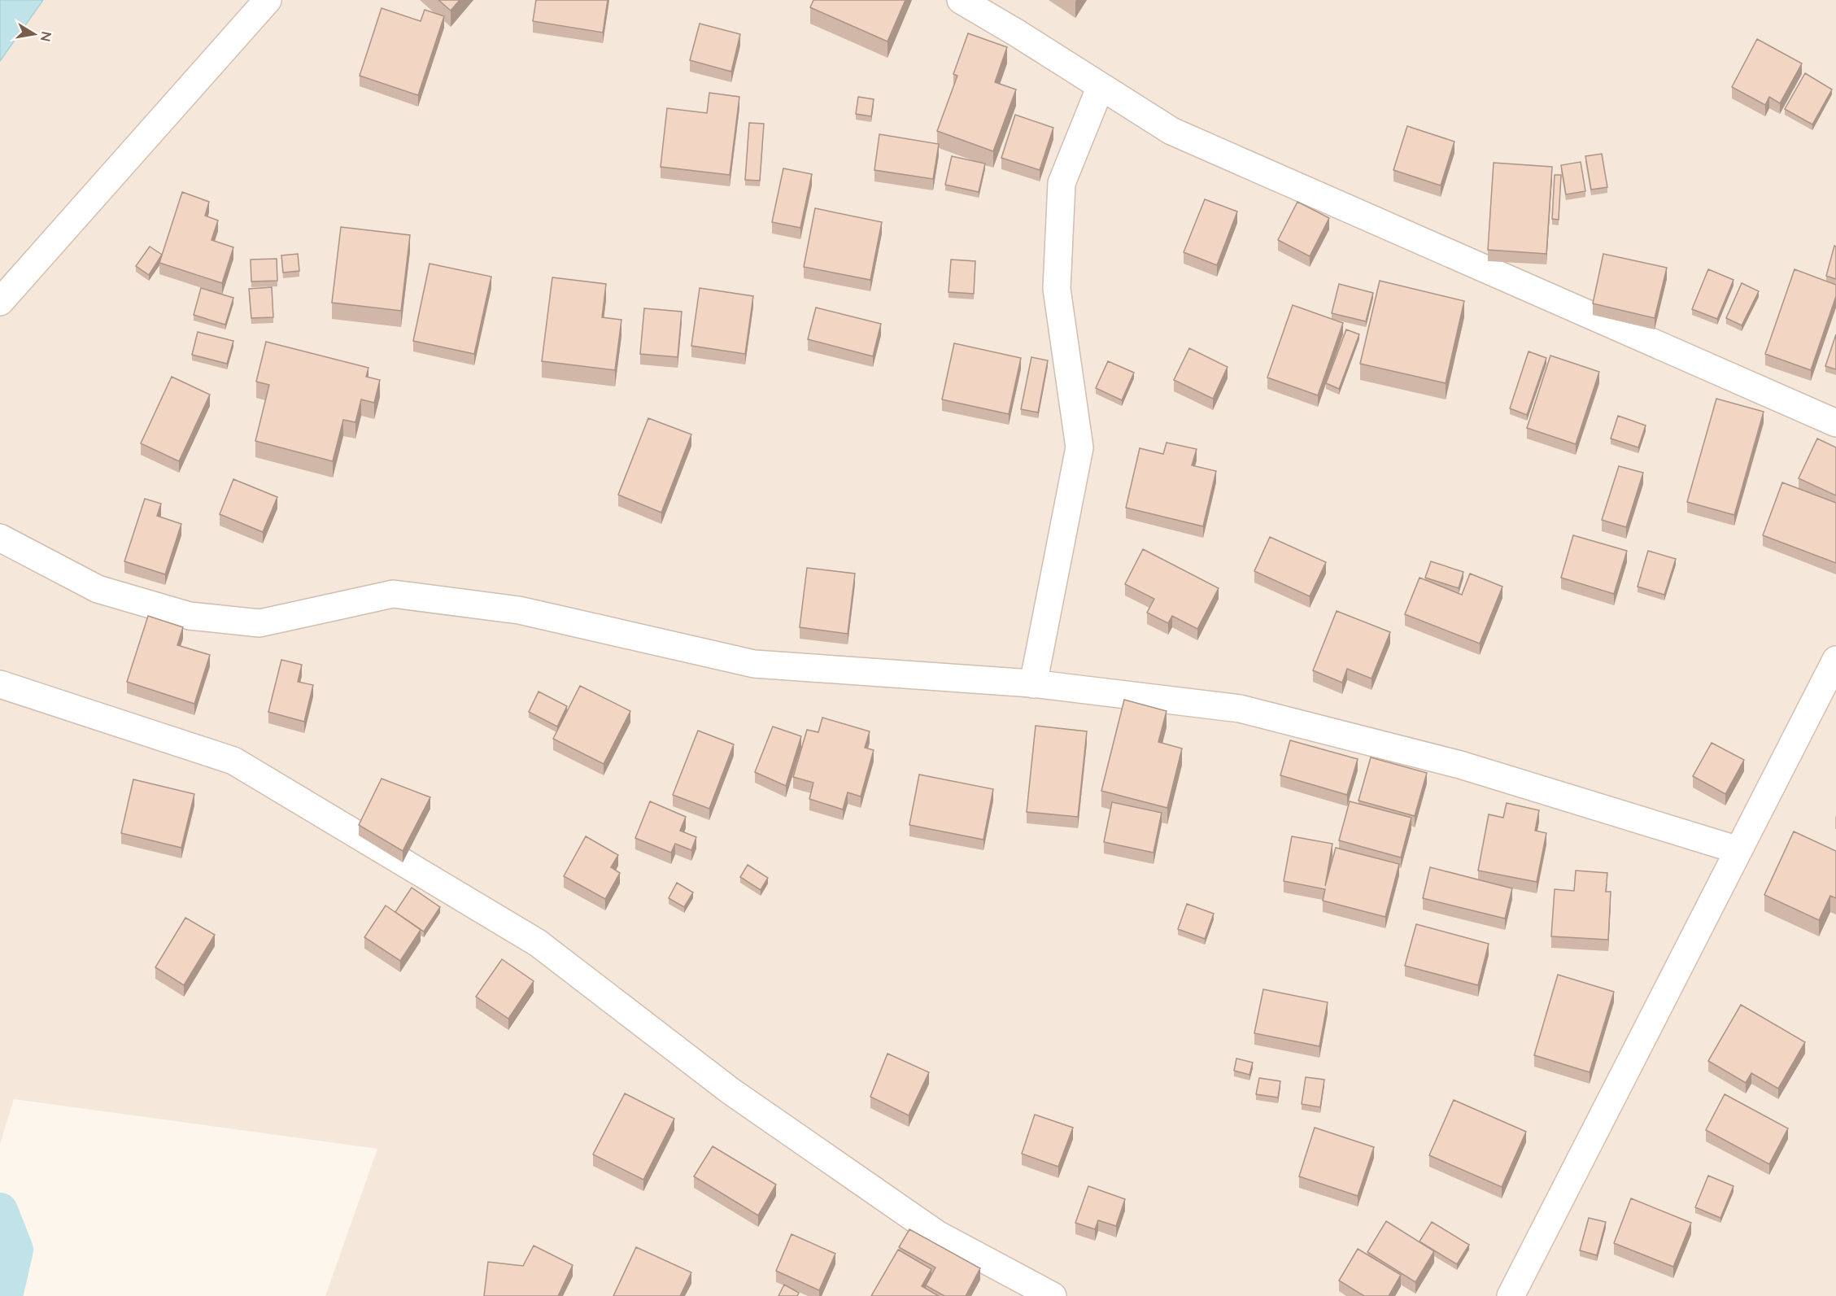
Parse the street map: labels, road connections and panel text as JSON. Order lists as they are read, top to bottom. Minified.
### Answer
{"north":"right"}
